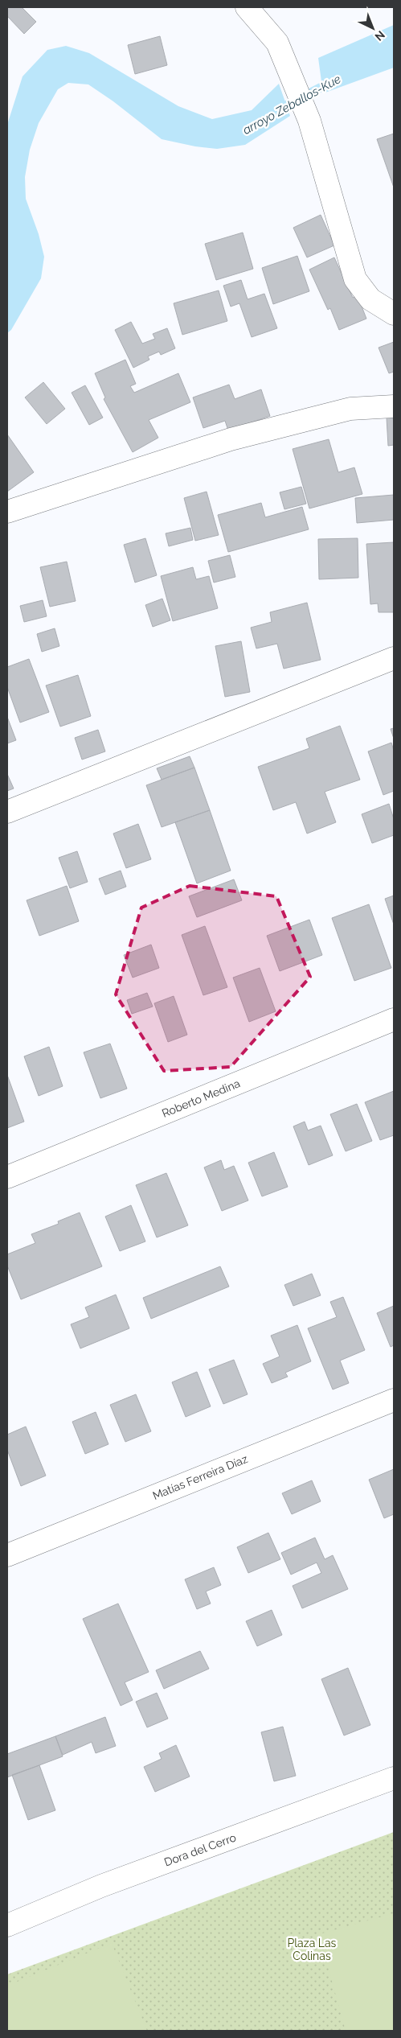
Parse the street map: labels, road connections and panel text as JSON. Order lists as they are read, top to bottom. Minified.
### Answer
{"streets":{"street":["Roberto Medina","Matías Ferreira Díaz","Dora del Cerro"]},"water":["arroyo Zeballos-Kue"],"parks":["Plaza Las Colinas"],"north":"bottom right"}
